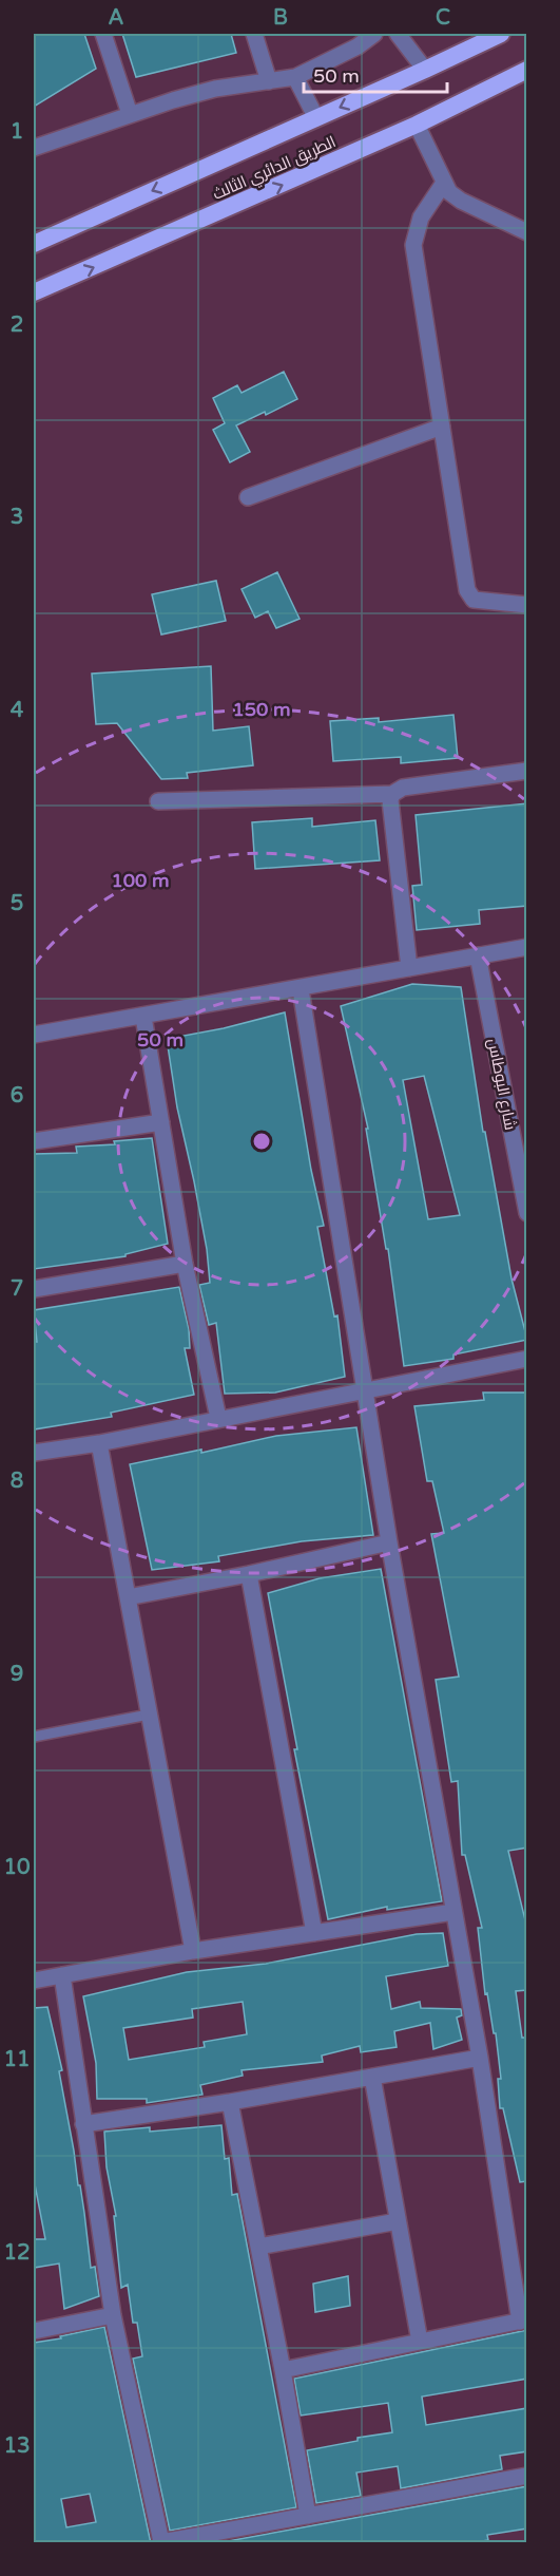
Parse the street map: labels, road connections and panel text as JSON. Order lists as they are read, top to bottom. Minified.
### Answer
{"streets":{"highway":["الطريق الدائري الثالث"],"street":["شارع البوطاس"]},"scale_bar":"50 m","grid":{"columns":["A","B","C"],"rows":["1","2","3","4","5","6","7","8","9","10","11","12","13"]},"rings":["150 m","100 m","50 m"]}
